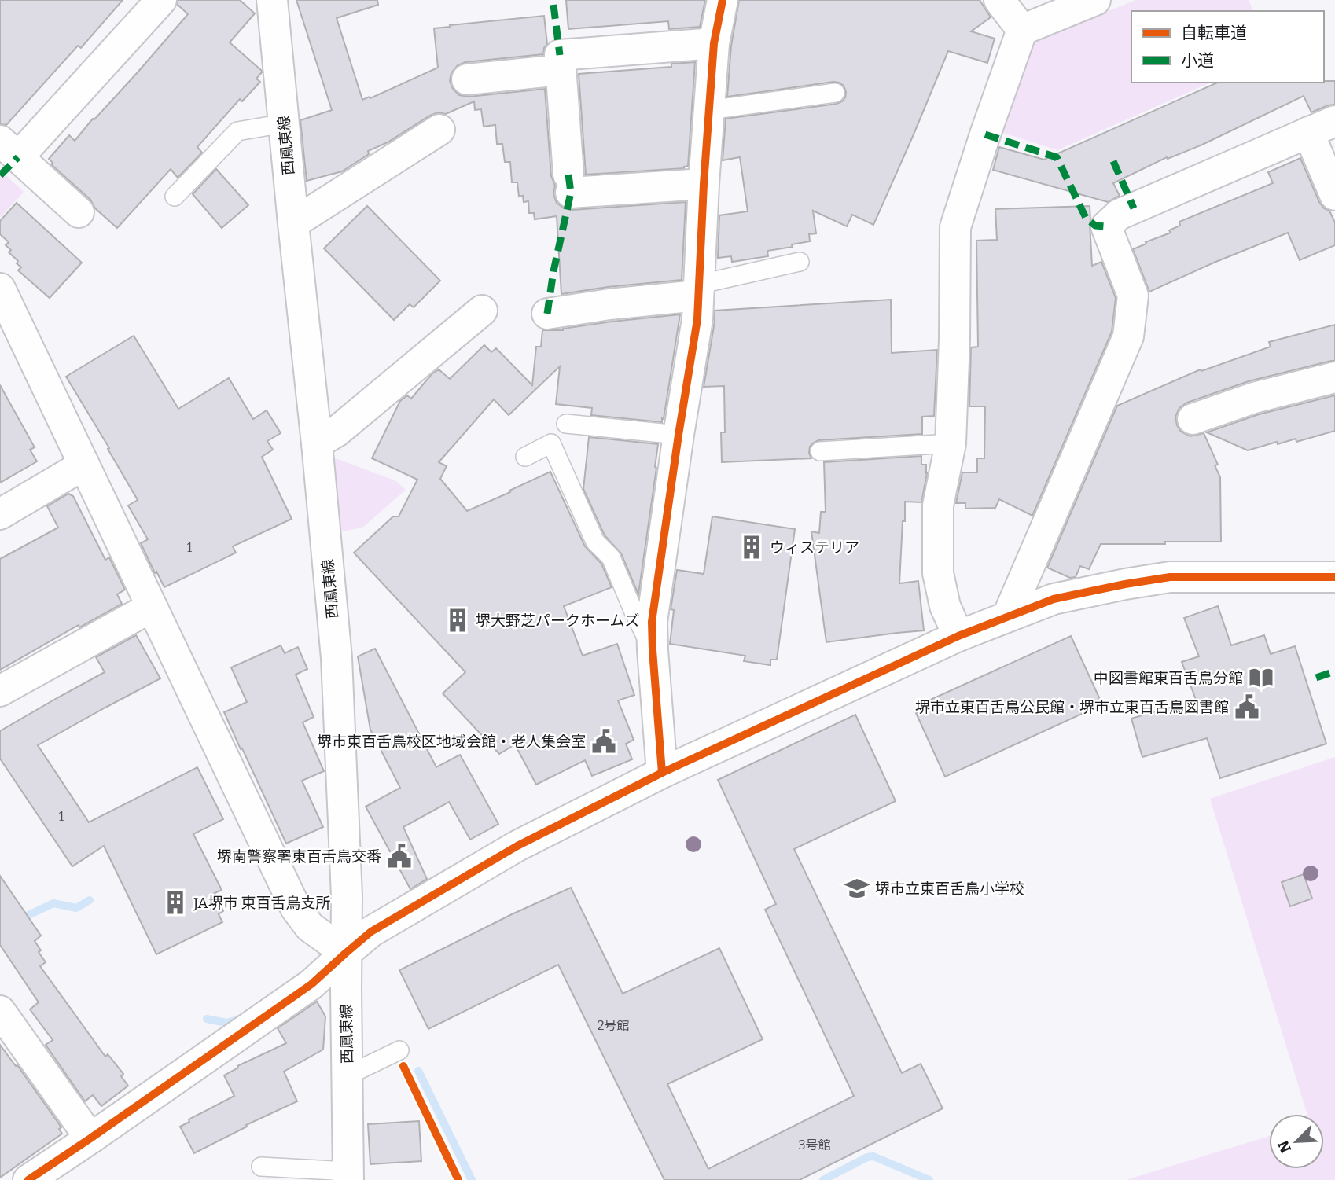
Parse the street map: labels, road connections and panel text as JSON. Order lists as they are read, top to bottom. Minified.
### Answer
{"streets":{"street":["西鳳東線"]},"places":{"building":["ウィステリア","堺大野芝パークホームズ","JA堺市 東百舌鳥支所"],"library":["中図書館東百舌鳥分館"],"public building":["堺市立東百舌鳥公民館・堺市立東百舌鳥図書館","堺市東百舌鳥校区地域会館・老人集会室","堺南警察署東百舌鳥交番"],"school or university":["堺市立東百舌鳥小学校"]},"house_numbers":["1","1","2号館","3号館"],"legend":["自転車道","小道"],"north":"bottom left"}
